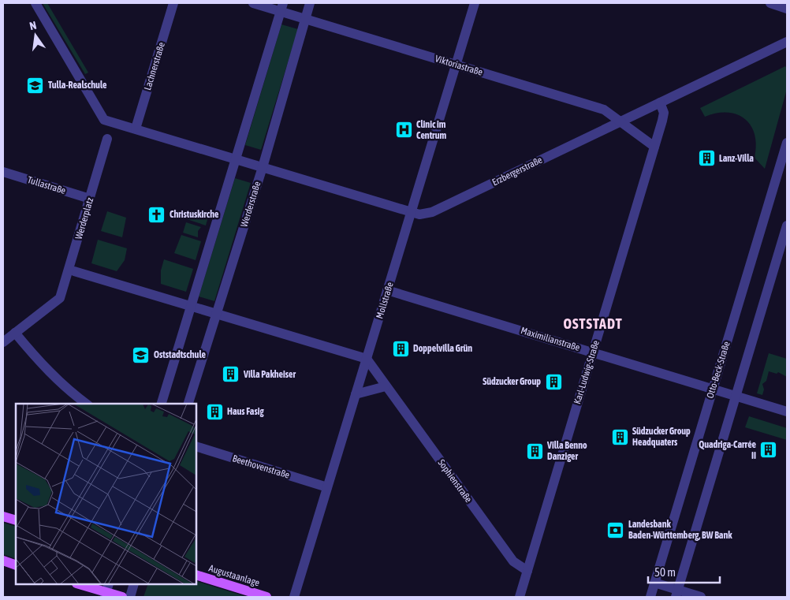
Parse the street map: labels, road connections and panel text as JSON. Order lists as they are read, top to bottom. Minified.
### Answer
{"streets":{"main road":["Augustaanlage"],"street":["Viktoriastraße","Lachnerstraße","Erzbergerstraße","Tullastraße","Werderstraße","Werderplatz","Mollstraße","Maximilianstraße","Otto-Beck-Straße","Karl-Ludwig-Straße","Beethovenstraße","Sophienstraße"]},"crossings":[["Viktoriastraße","Erzbergerstraße"],["Viktoriastraße","Werderstraße"],["Viktoriastraße","Mollstraße"],["Viktoriastraße","Karl-Ludwig-Straße"],["Erzbergerstraße","Werderstraße"],["Erzbergerstraße","Mollstraße"],["Erzbergerstraße","Karl-Ludwig-Straße"],["Tullastraße","Werderplatz"],["Mollstraße","Maximilianstraße"],["Mollstraße","Beethovenstraße"],["Mollstraße","Sophienstraße"],["Maximilianstraße","Otto-Beck-Straße"],["Maximilianstraße","Karl-Ludwig-Straße"],["Karl-Ludwig-Straße","Sophienstraße"]],"districts":["OSTSTADT"],"places":{"school or university":["Tulla-Realschule","Oststadtschule"],"hospital":["Clinic im Centrum"],"building":["Lanz-Villa","Doppelvilla Grün","Villa Pakheiser","Südzucker Group","Haus Fasig","Südzucker Group Headquaters","Quadriga-Carrée II","Villa Benno Danziger"],"church":["Christuskirche"],"bank":["Landesbank Baden-Württemberg, BW Bank"]},"scale_bar":"50 m","north":"top"}
